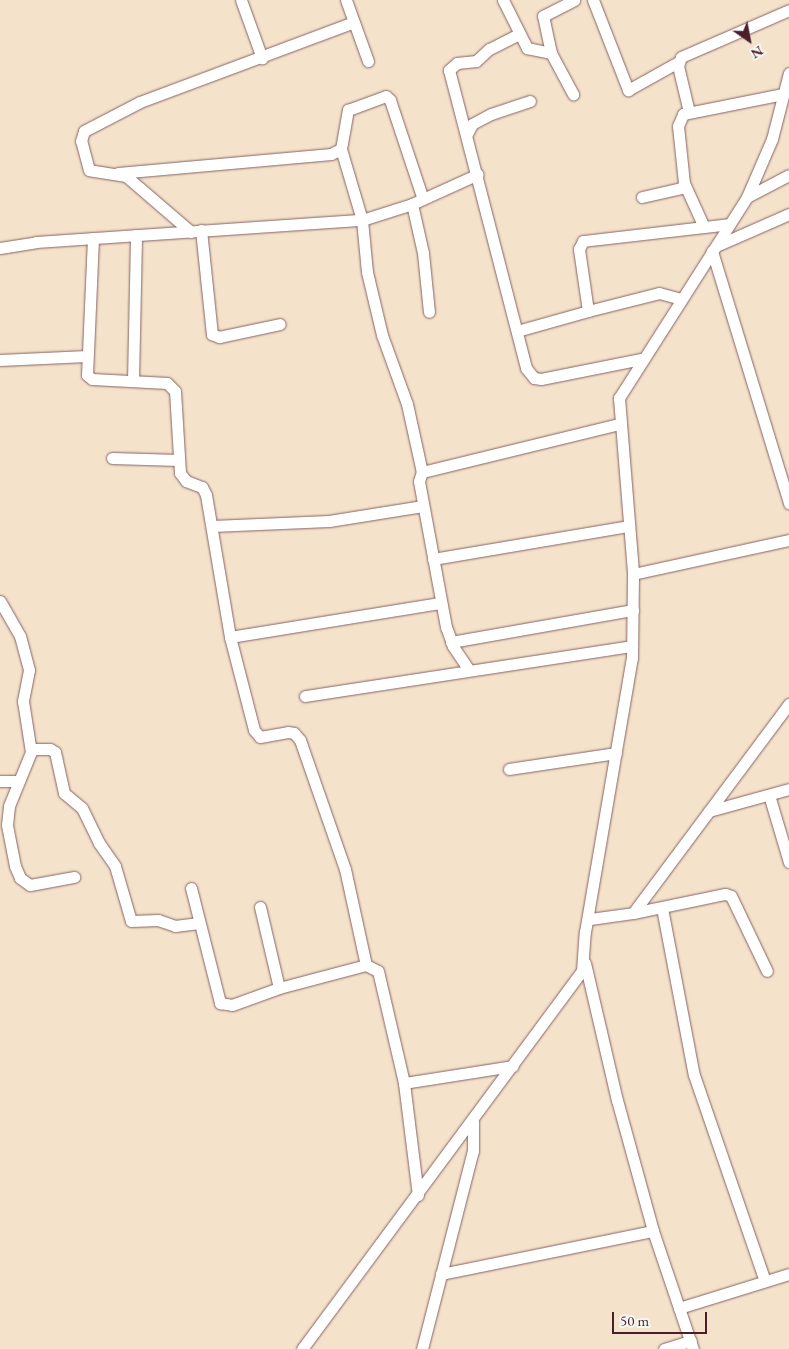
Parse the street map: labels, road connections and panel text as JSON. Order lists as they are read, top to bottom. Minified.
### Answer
{"scale_bar":"50 m","north":"bottom right"}
